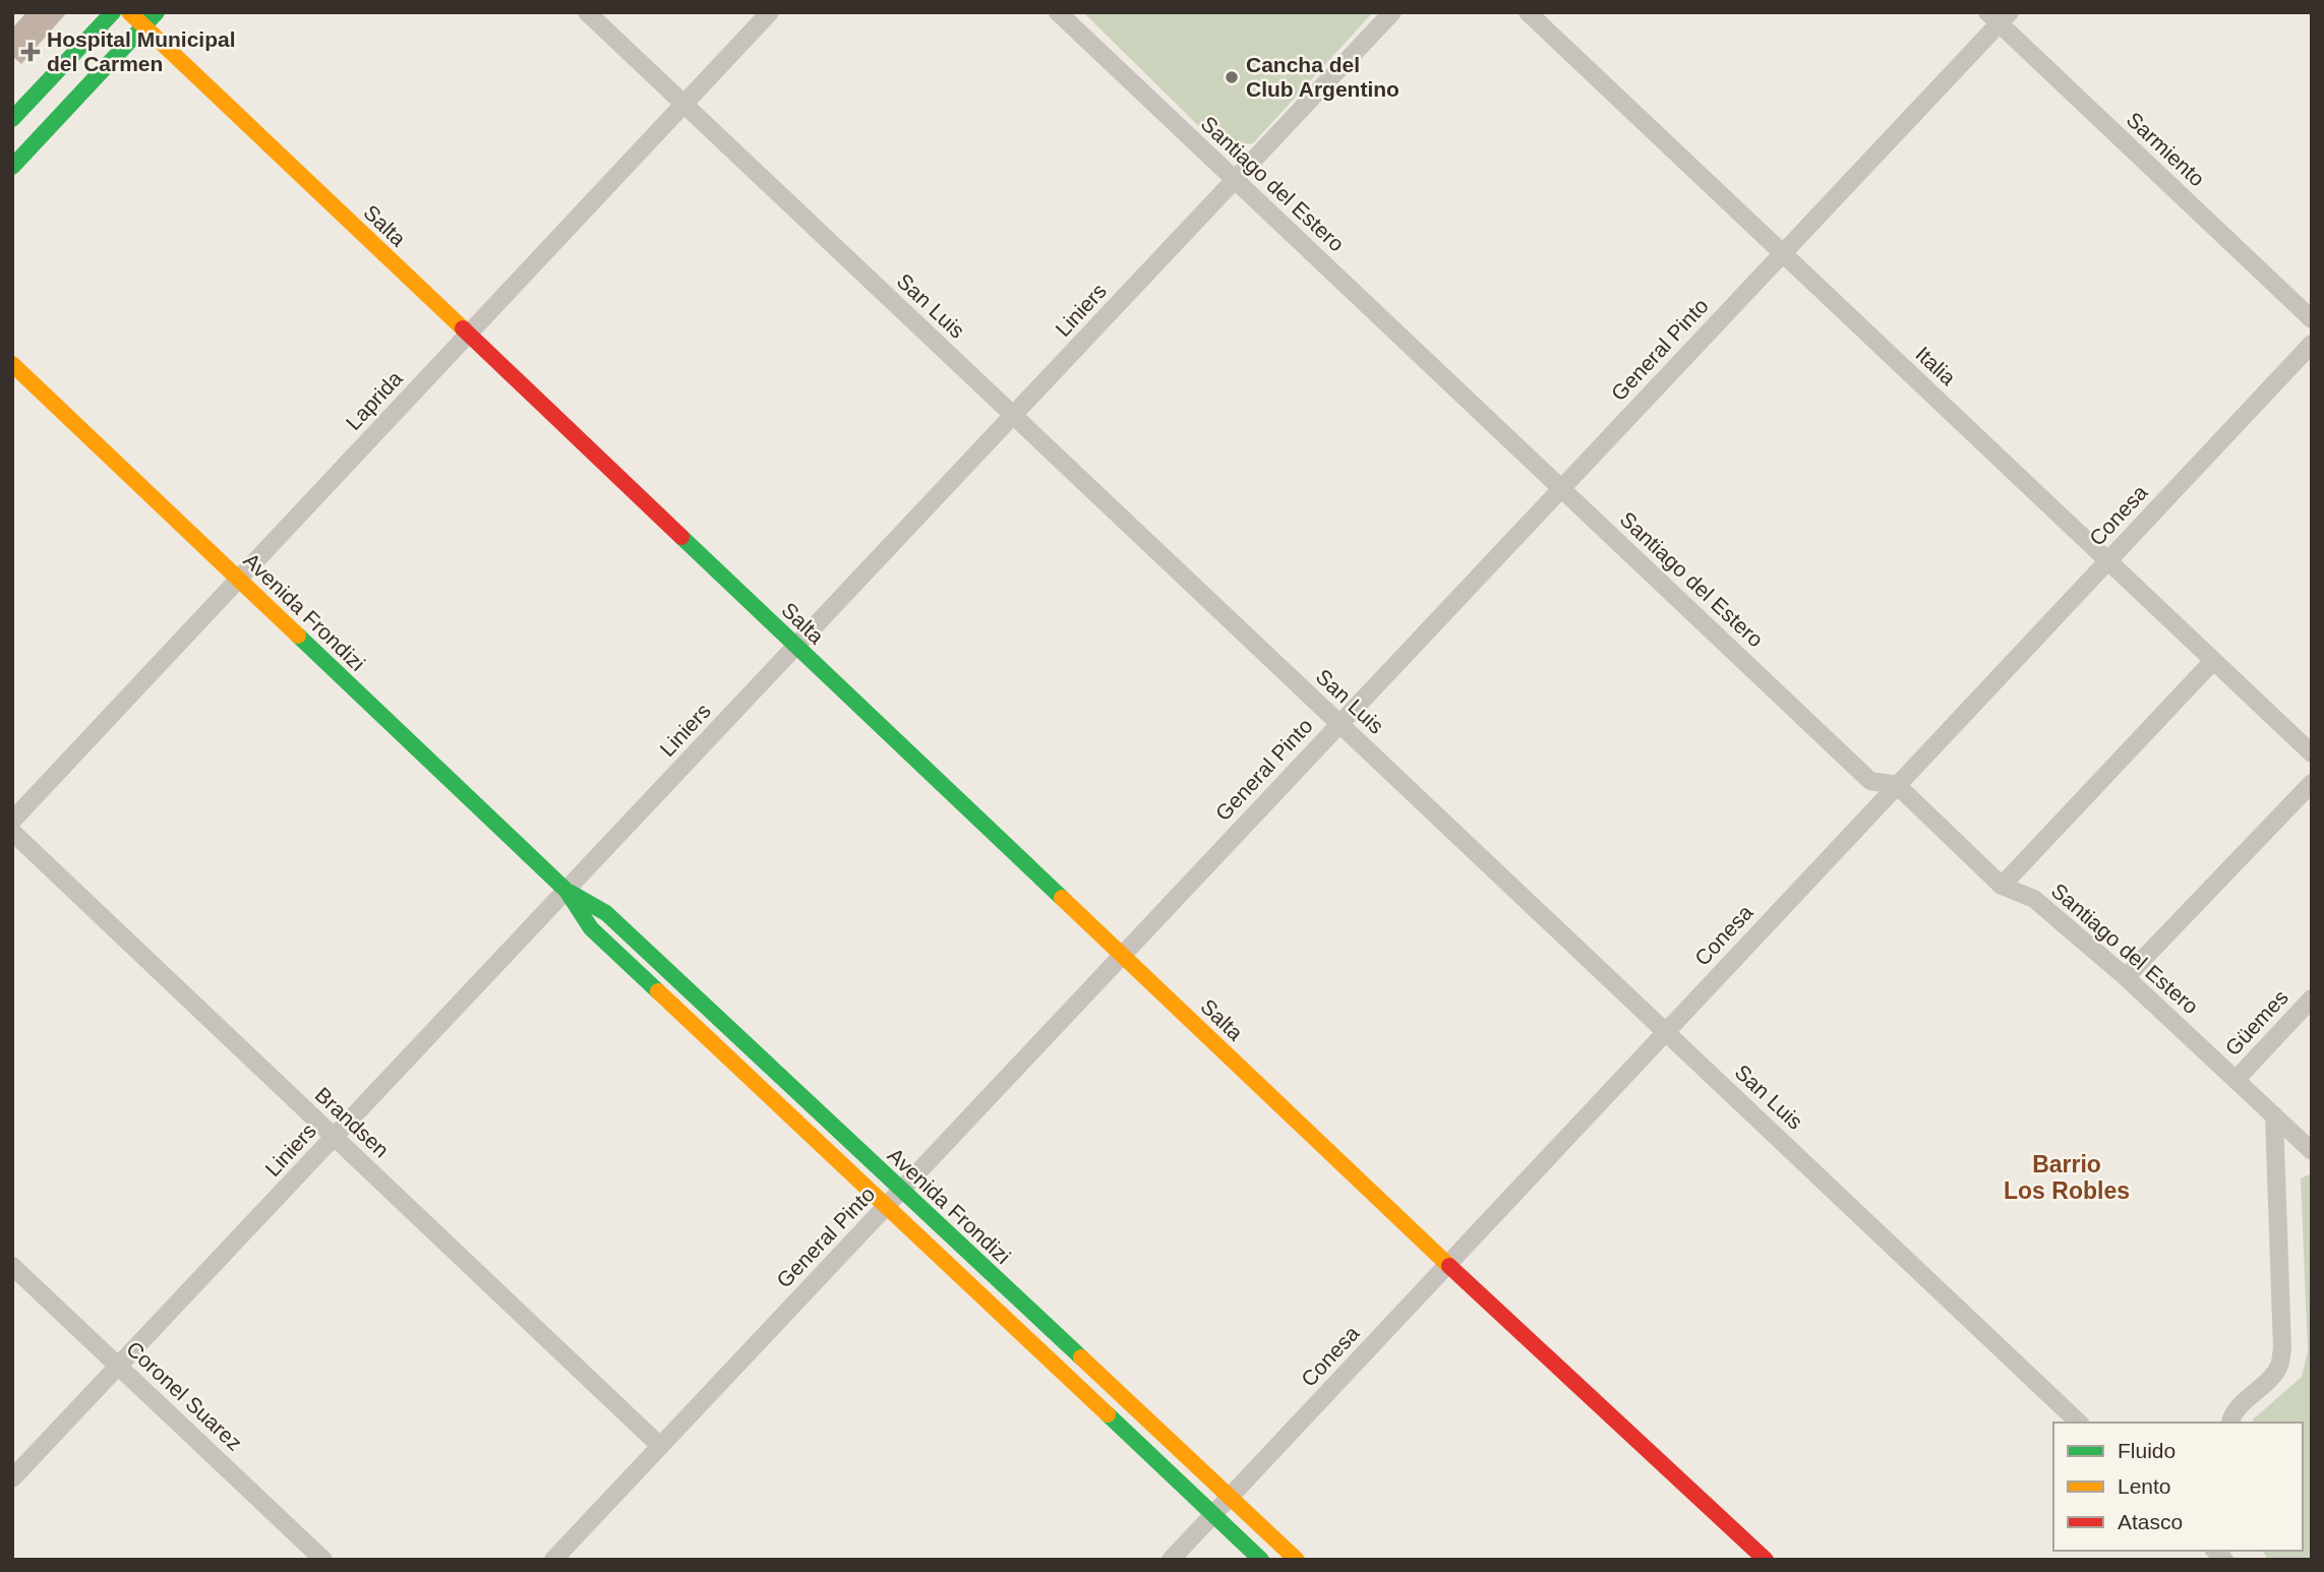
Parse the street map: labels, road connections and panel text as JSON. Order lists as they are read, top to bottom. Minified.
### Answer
{"streets":{"street":["Sarmiento","Santiago del Estero","Salta","San Luis","Liniers","General Pinto","Italia","Laprida","Conesa","Avenida Frondizi","Güemes","Brandsen","Coronel Suarez"]},"crossings":[["Sarmiento","General Pinto"],["Santiago del Estero","Liniers"],["Santiago del Estero","General Pinto"],["Santiago del Estero","Conesa"],["Santiago del Estero","Güemes"],["Salta","Liniers"],["Salta","General Pinto"],["Salta","Laprida"],["Salta","Conesa"],["San Luis","Liniers"],["San Luis","General Pinto"],["San Luis","Laprida"],["San Luis","Conesa"],["Liniers","Avenida Frondizi"],["Liniers","Brandsen"],["Liniers","Coronel Suarez"],["General Pinto","Italia"],["General Pinto","Avenida Frondizi"],["General Pinto","Brandsen"],["Italia","Conesa"],["Laprida","Avenida Frondizi"],["Conesa","Avenida Frondizi"]],"districts":["Barrio Los Robles"],"places":{"health":["Hospital Municipal del Carmen"],"other":["Cancha del Club Argentino"]},"legend":["Fluido","Lento","Atasco"]}
